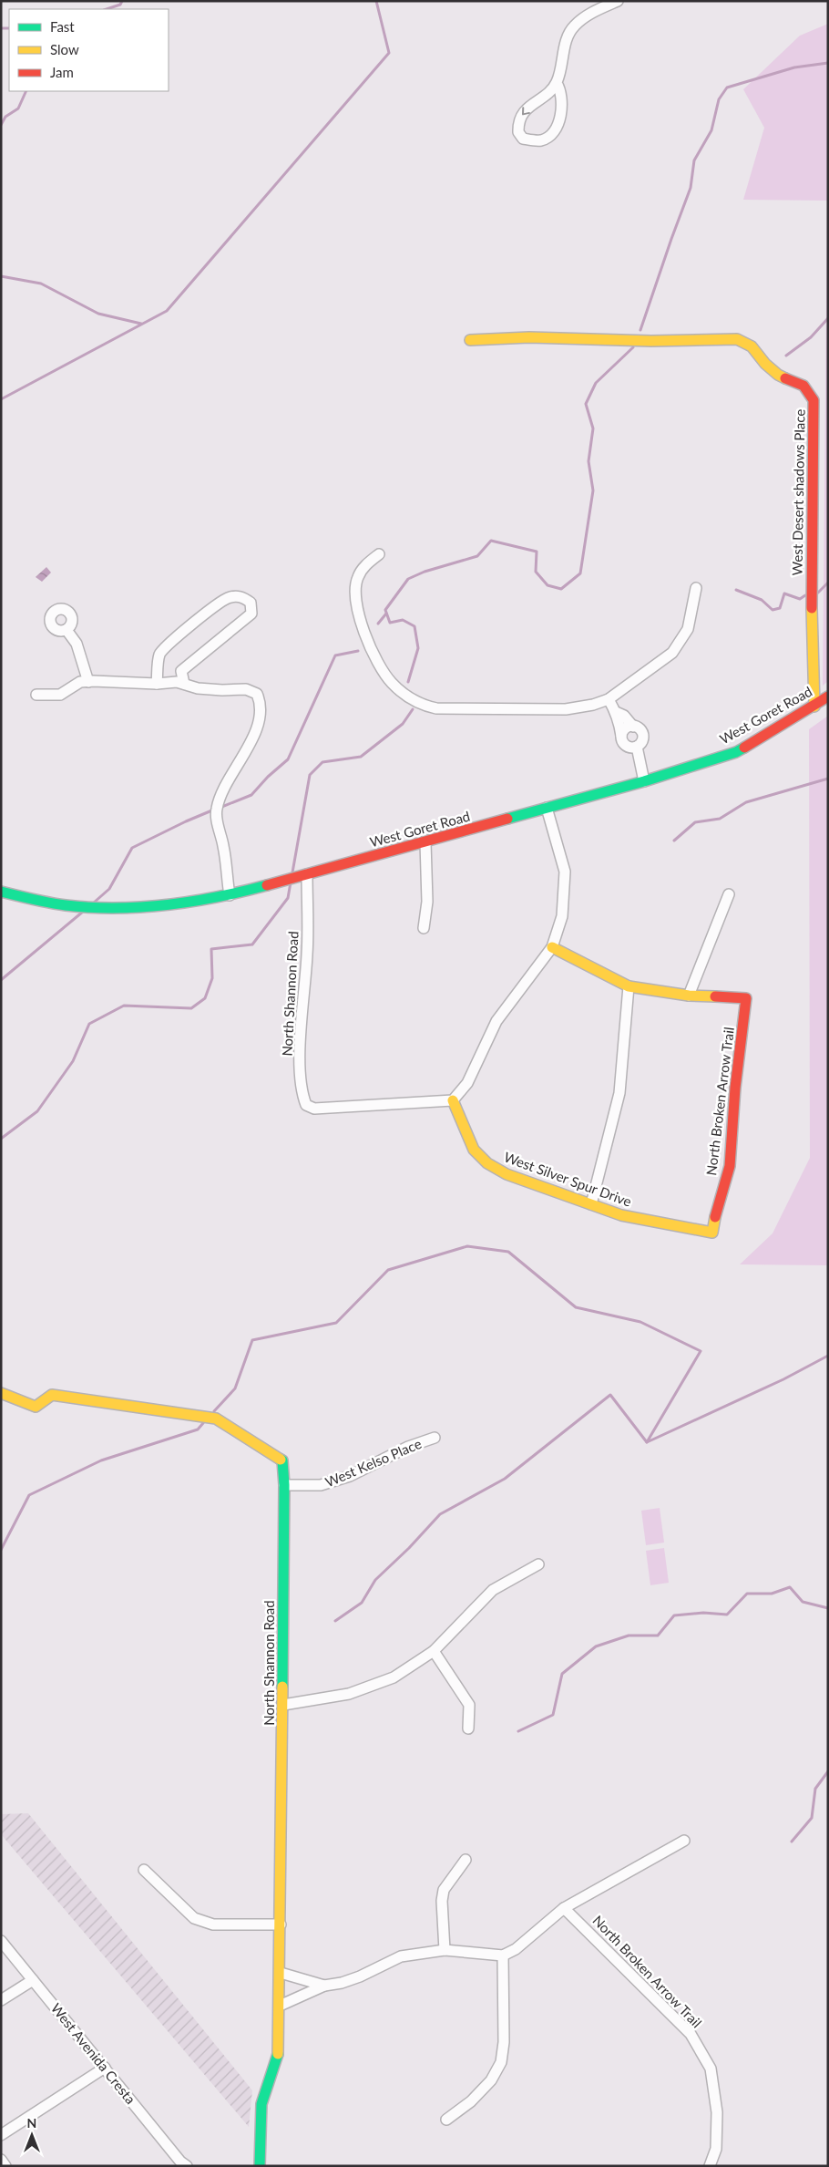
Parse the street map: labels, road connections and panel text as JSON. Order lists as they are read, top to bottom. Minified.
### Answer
{"streets":{"street":["West Desert shadows Place","West Goret Road","North Shannon Road","North Broken Arrow Trail","West Silver Spur Drive","West Kelso Place","West Avenida Cresta"]},"crossings":[["West Desert shadows Place","West Goret Road"],["West Goret Road","North Shannon Road"],["North Shannon Road","West Silver Spur Drive"],["North Shannon Road","West Kelso Place"],["North Broken Arrow Trail","West Silver Spur Drive"]],"legend":["Fast","Slow","Jam"],"north":"top"}
